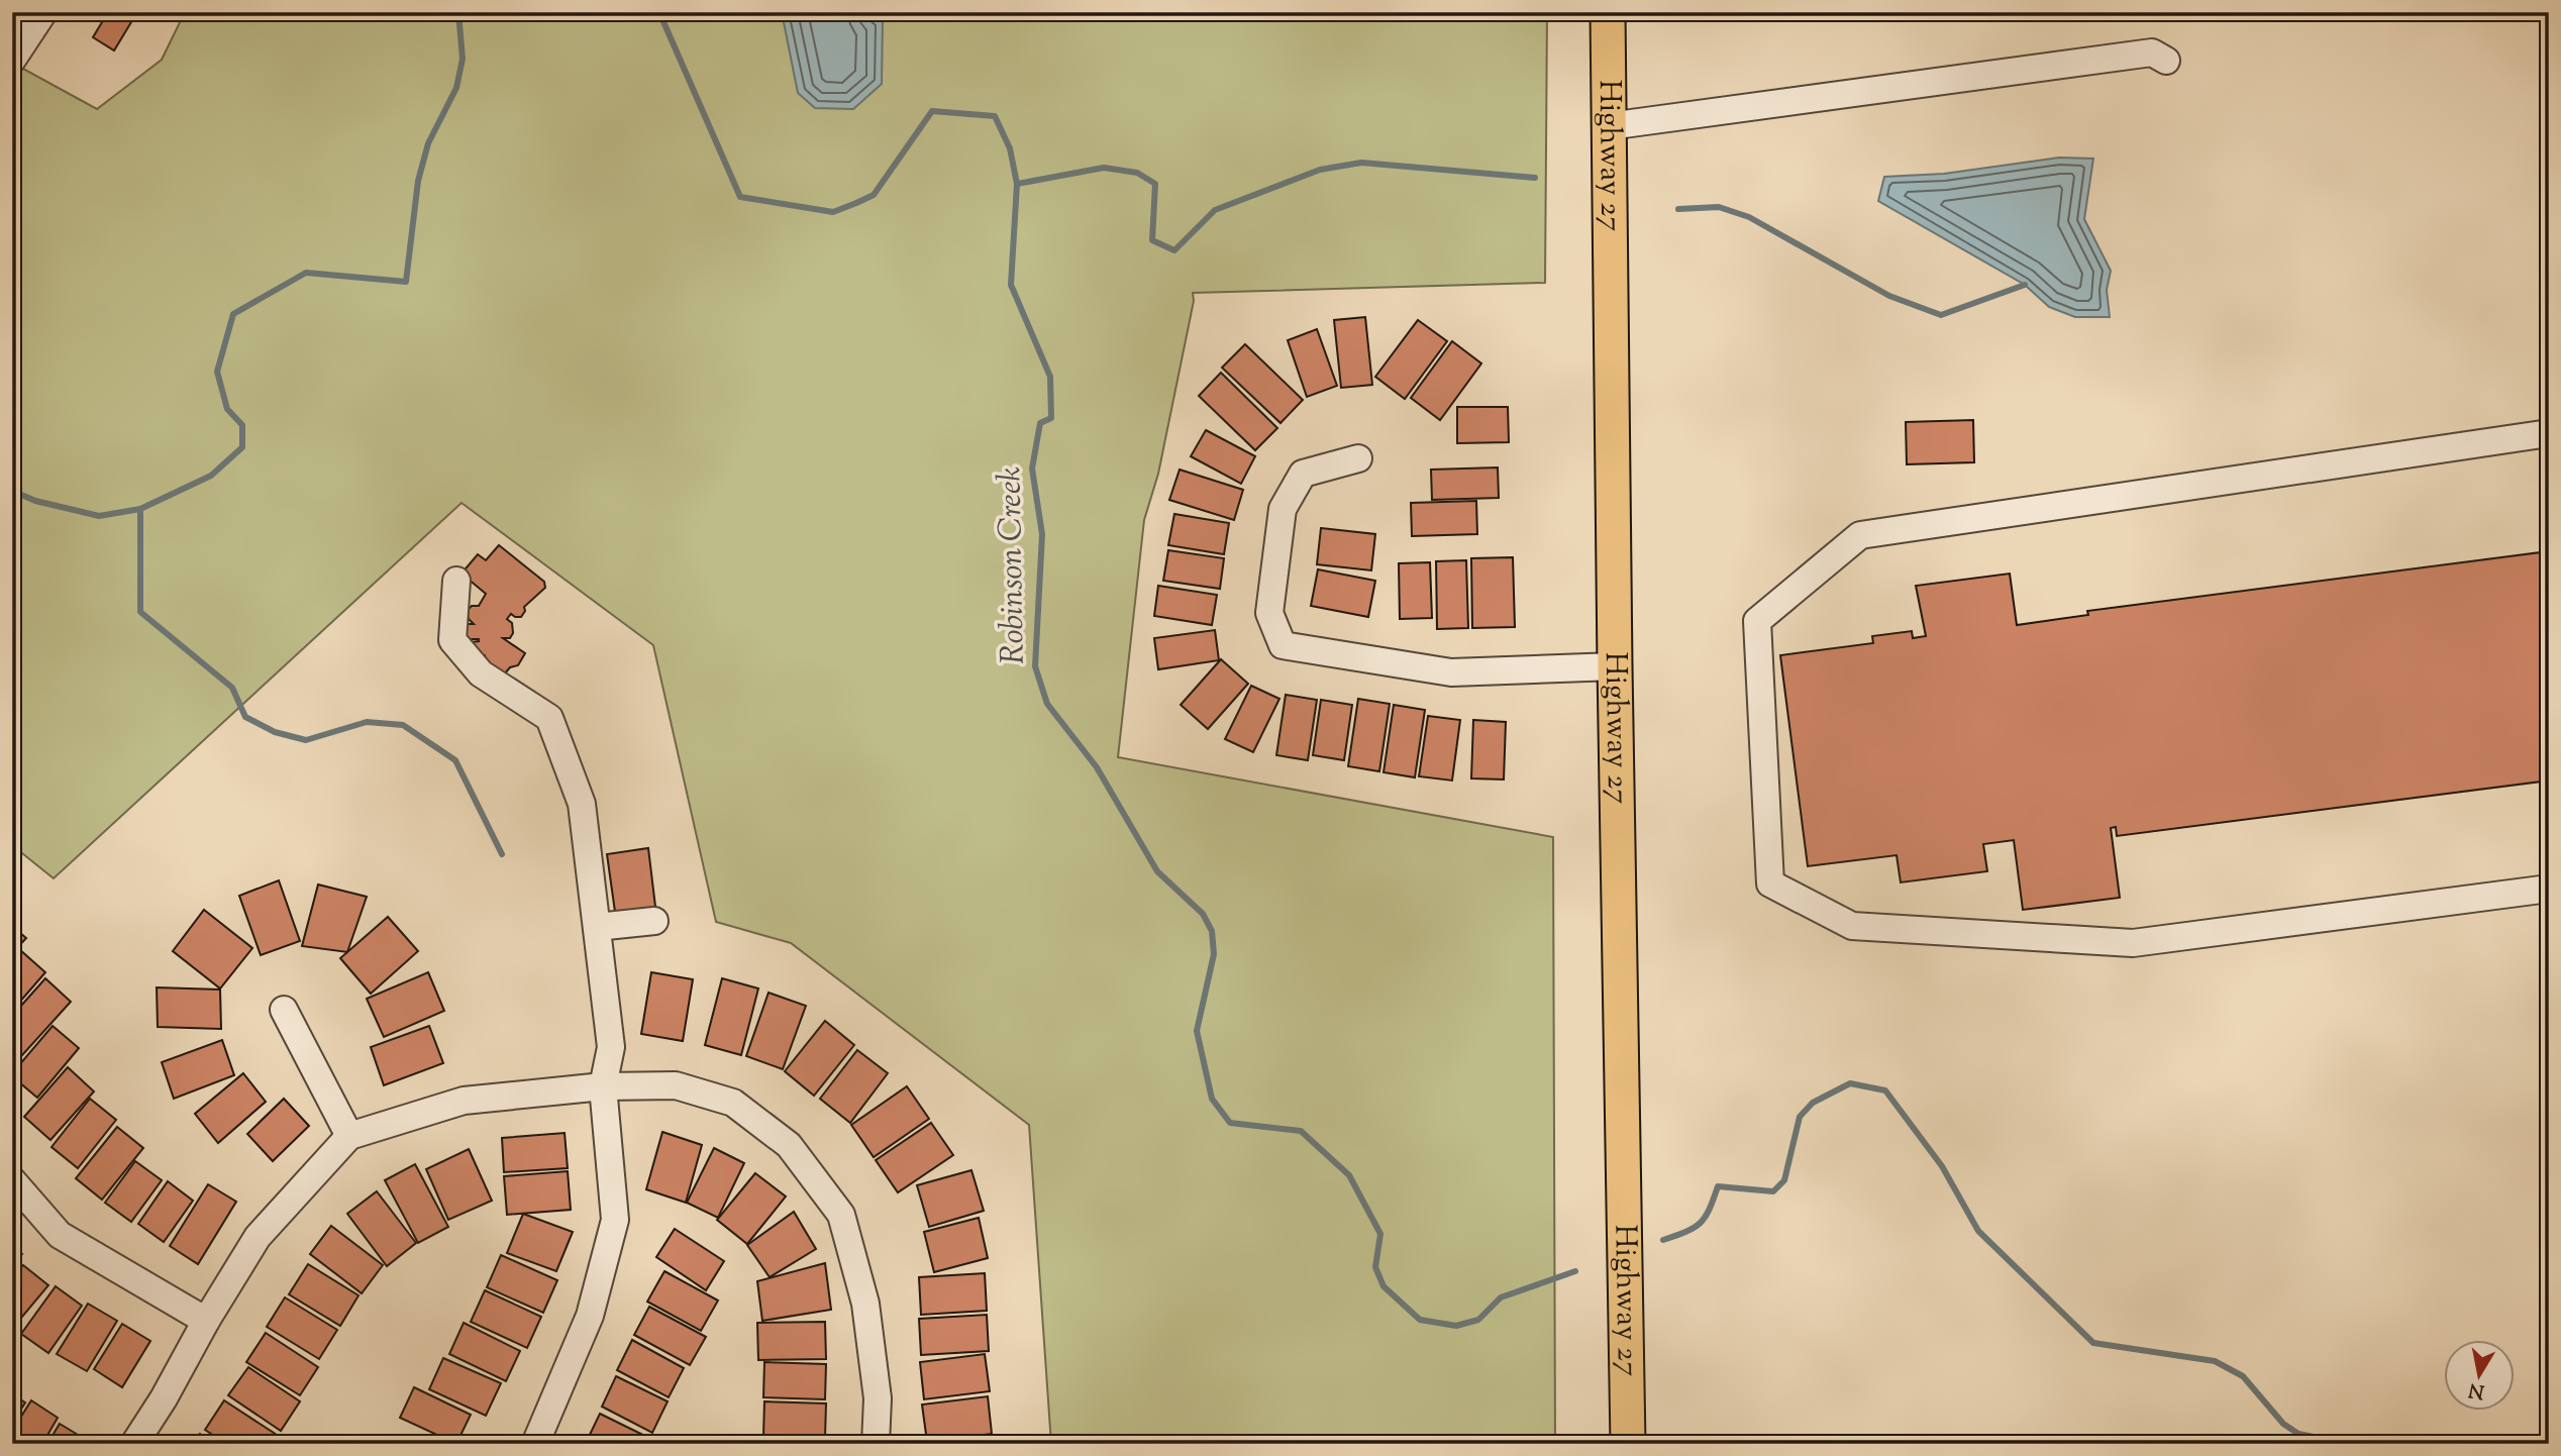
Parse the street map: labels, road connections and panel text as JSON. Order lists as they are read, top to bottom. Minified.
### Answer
{"streets":{"main road":["Highway 27"]},"water":["Robinson Creek"],"north":"bottom"}
